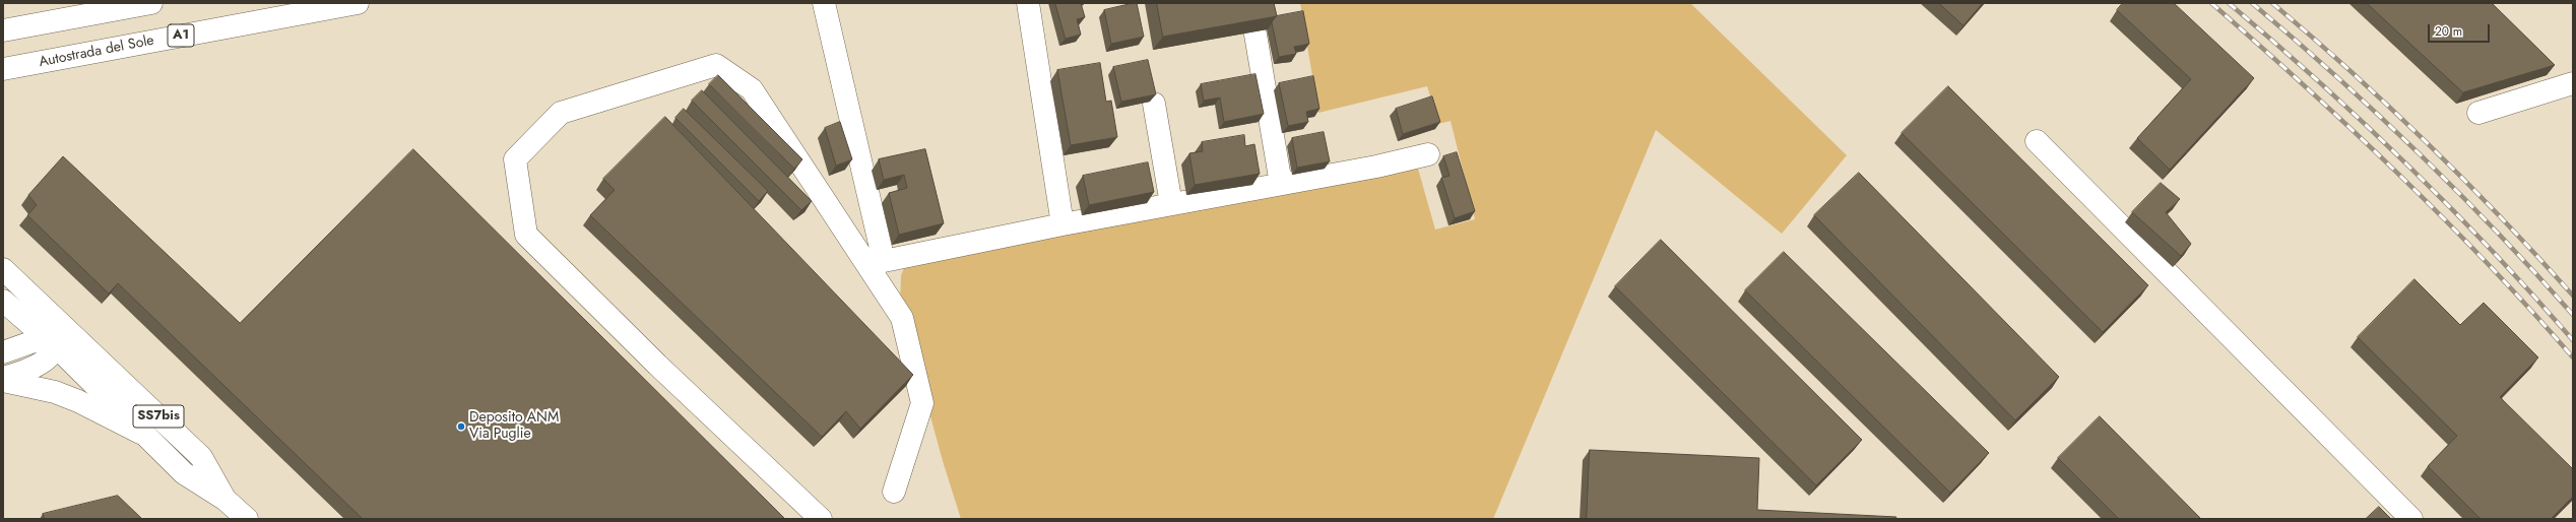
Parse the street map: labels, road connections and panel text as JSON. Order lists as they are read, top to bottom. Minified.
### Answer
{"streets":{"main road":["A1","Autostrada del Sole","SS7bis"]},"places":["Deposito ANM Via Puglie"],"scale_bar":"20 m"}
